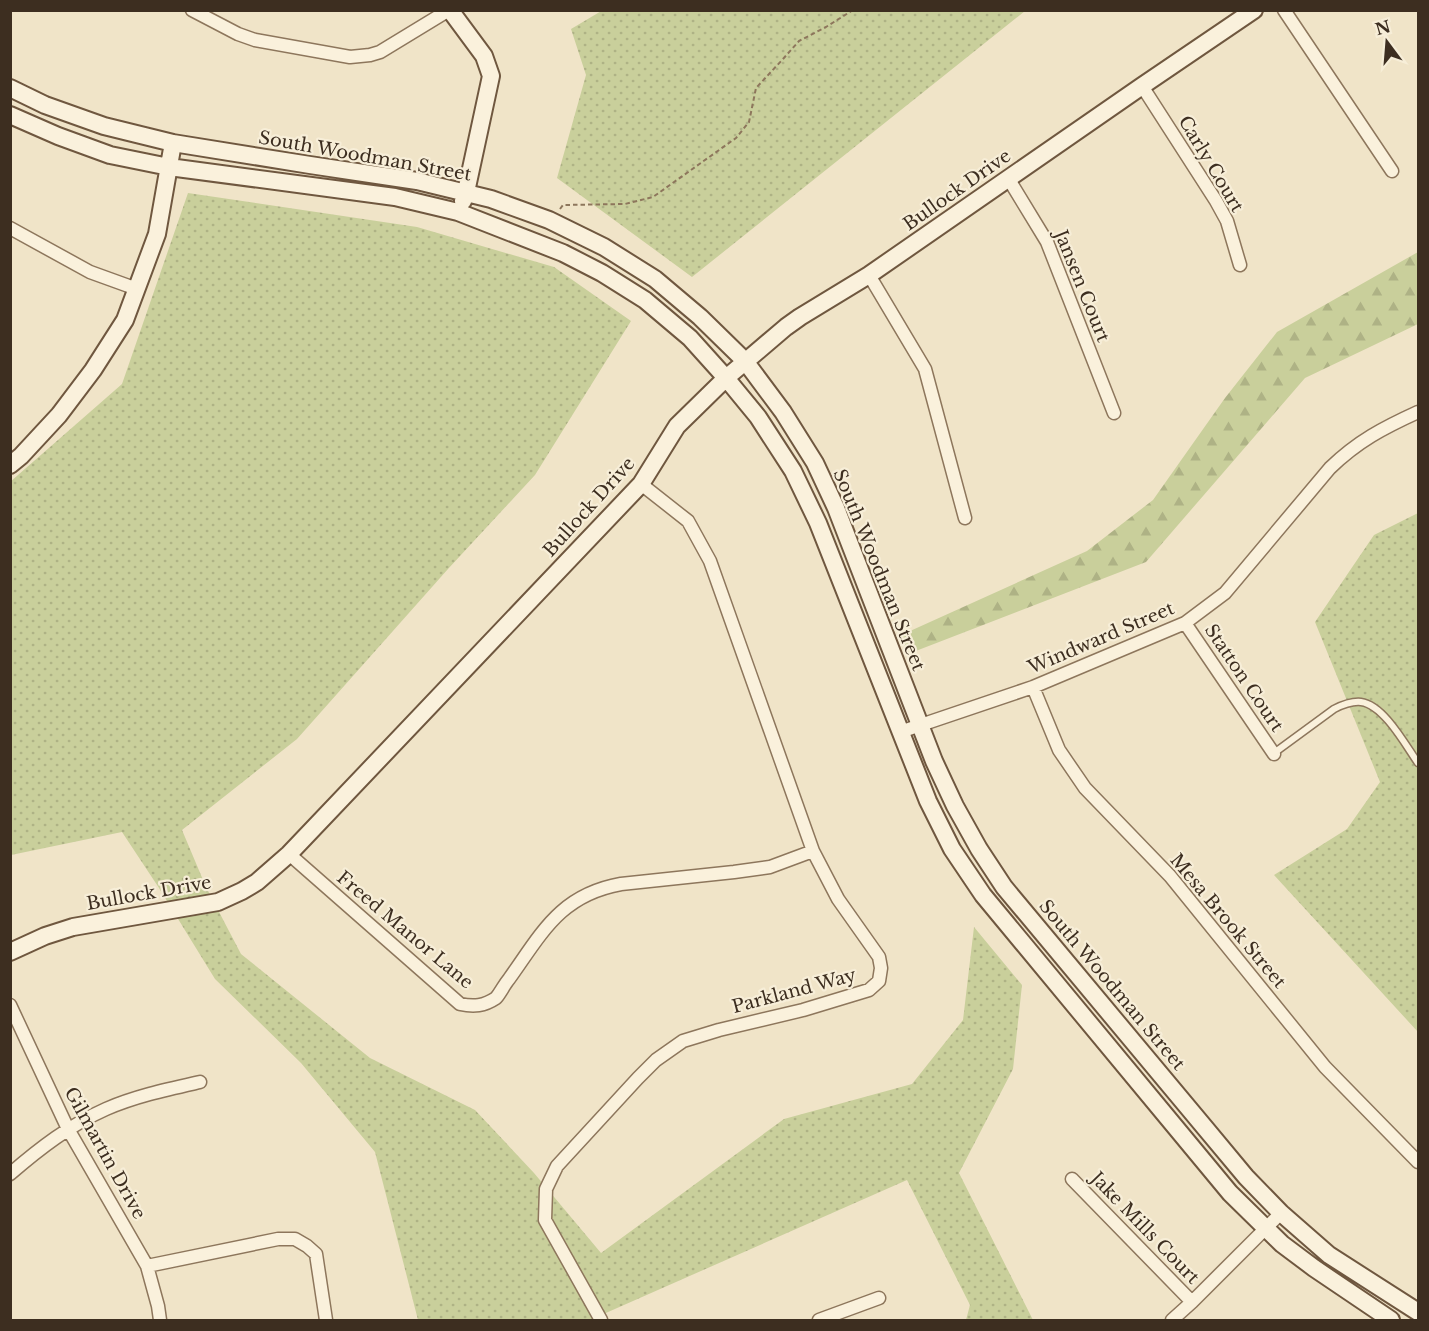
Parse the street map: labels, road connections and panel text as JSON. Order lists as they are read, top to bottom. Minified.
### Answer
{"streets":{"main road":["South Woodman Street","Bullock Drive"],"street":["Carly Court","Jansen Court","Windward Street","Statton Court","Mesa Brook Street","Freed Manor Lane","Parkland Way","Gilmartin Drive","Jake Mills Court"]},"crossings":[["South Woodman Street","Bullock Drive"],["South Woodman Street","Windward Street"],["Carly Court","Bullock Drive"],["Bullock Drive","Jansen Court"],["Bullock Drive","Freed Manor Lane"],["Bullock Drive","Parkland Way"],["Windward Street","Statton Court"],["Windward Street","Mesa Brook Street"],["Freed Manor Lane","Parkland Way"]],"north":"top"}
